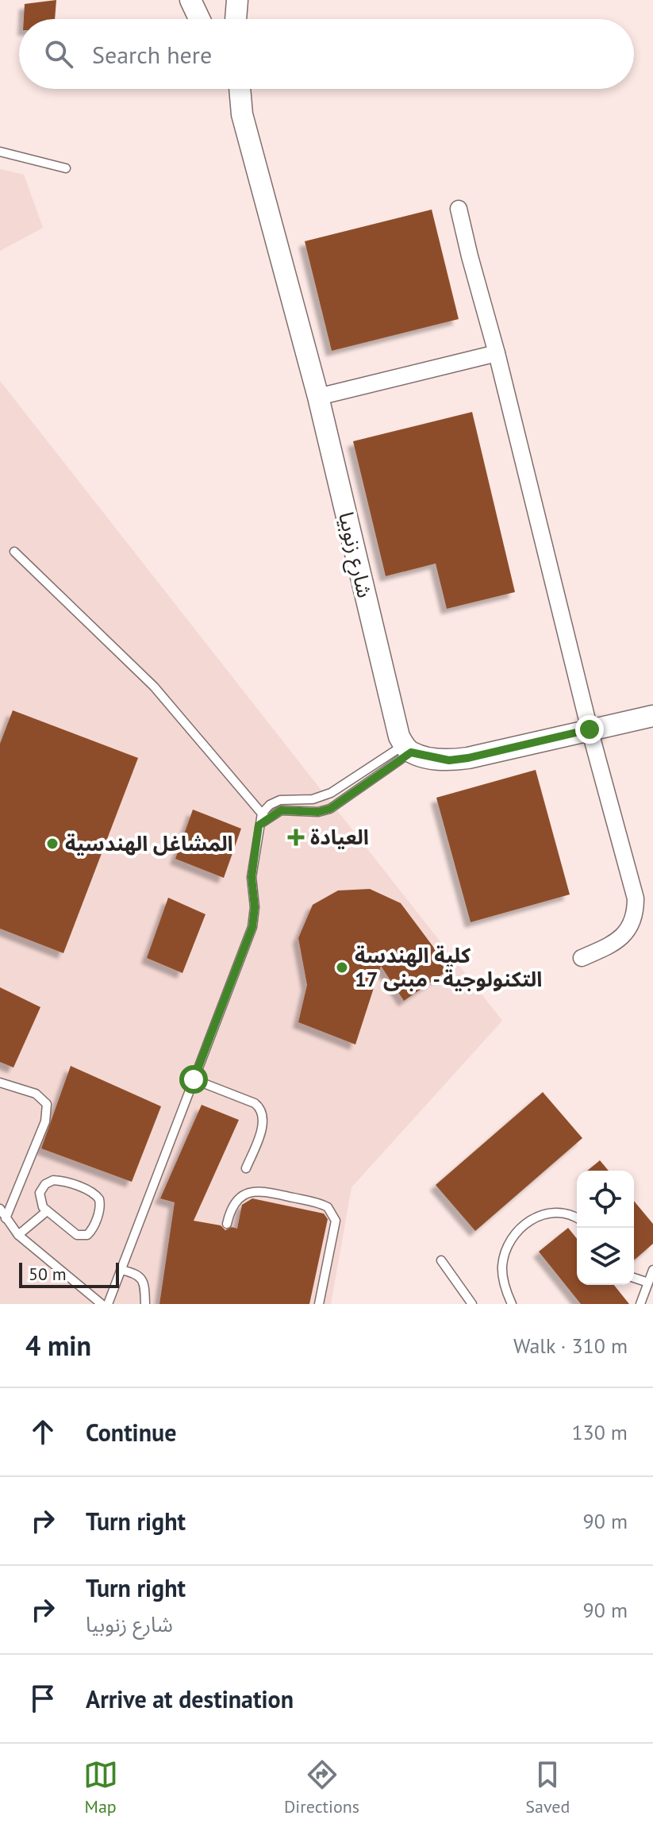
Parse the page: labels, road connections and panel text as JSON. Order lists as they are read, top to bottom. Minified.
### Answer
{"streets":{"street":["شارع زنوبيا"]},"places":{"health":["العيادة"],"other":["المشاغل الهندسية","كلية الهندسة التكنولوجية - مبنى 17"]},"scale_bar":"50 m","page":{"search":"Search here","scale":"50 m","heading":["4 min","Walk · 310 m"],"list":[["Continue","130 m"],["Turn right","90 m"],["Turn right","شارع زنوبيا","90 m"],"Arrive at destination"],"nav":["Map","Directions","Saved"]}}
